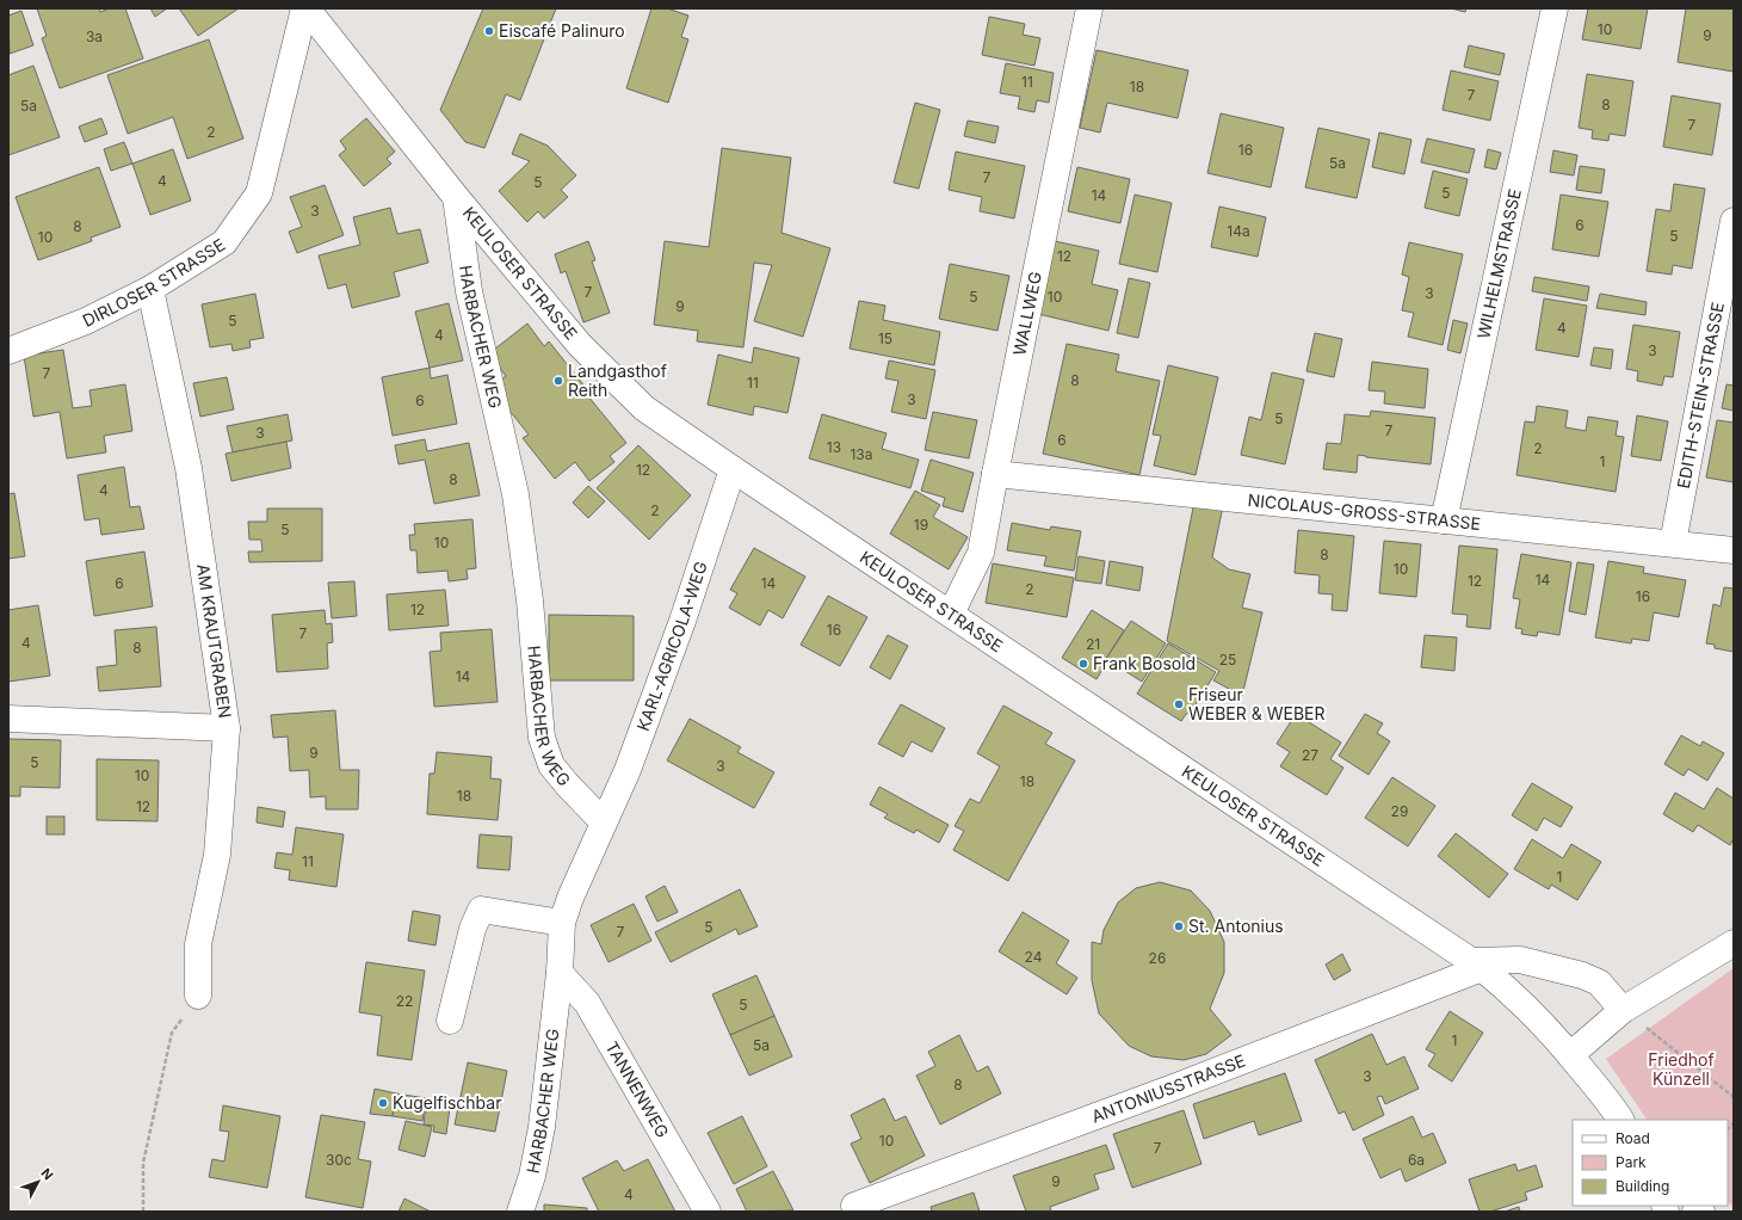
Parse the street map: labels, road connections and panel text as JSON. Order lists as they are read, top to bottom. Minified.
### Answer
{"streets":{"street":["WILHELMSTRASSE","KEULOSER STRASSE","DIRLOSER STRASSE","WALLWEG","HARBACHER WEG","EDITH-STEIN-STRASSE","NICOLAUS-GROSS-STRASSE","AM KRAUTGRABEN","KARL-AGRICOLA-WEG","ANTONIUSSTRASSE","TANNENWEG"]},"crossings":[["WILHELMSTRASSE","NICOLAUS-GROSS-STRASSE"],["KEULOSER STRASSE","DIRLOSER STRASSE"],["KEULOSER STRASSE","WALLWEG"],["KEULOSER STRASSE","HARBACHER WEG"],["KEULOSER STRASSE","KARL-AGRICOLA-WEG"],["KEULOSER STRASSE","ANTONIUSSTRASSE"],["DIRLOSER STRASSE","AM KRAUTGRABEN"],["WALLWEG","NICOLAUS-GROSS-STRASSE"],["HARBACHER WEG","KARL-AGRICOLA-WEG"],["HARBACHER WEG","TANNENWEG"],["EDITH-STEIN-STRASSE","NICOLAUS-GROSS-STRASSE"]],"parks":["Friedhof Künzell"],"places":["Eiscafé Palinuro","Landgasthof Reith","Frank Bosold","Friseur WEBER & WEBER","St. Antonius","Kugelfischbar"],"house_numbers":["10","9","3a","11","18","7","8","5a","7","2","16","5a","7","4","5","5","14","3","6","8","14a","5","10","12","7","3","5","10","9","5","4","4","15","3","7","8","11","3","6","5","7","3","6","13","2","13a","1","12","8","4","2","19","5","10","8","10","14","12","6","14","2","16","12","16","7","4","21","8","25","14","9","27","5","3","10","18","18","12","29","11","1","5","7","24","26","22","5","1","5a","3","8","10","7","30c","6a","9","4"],"legend":["Road","Park","Building"],"north":"top right"}
